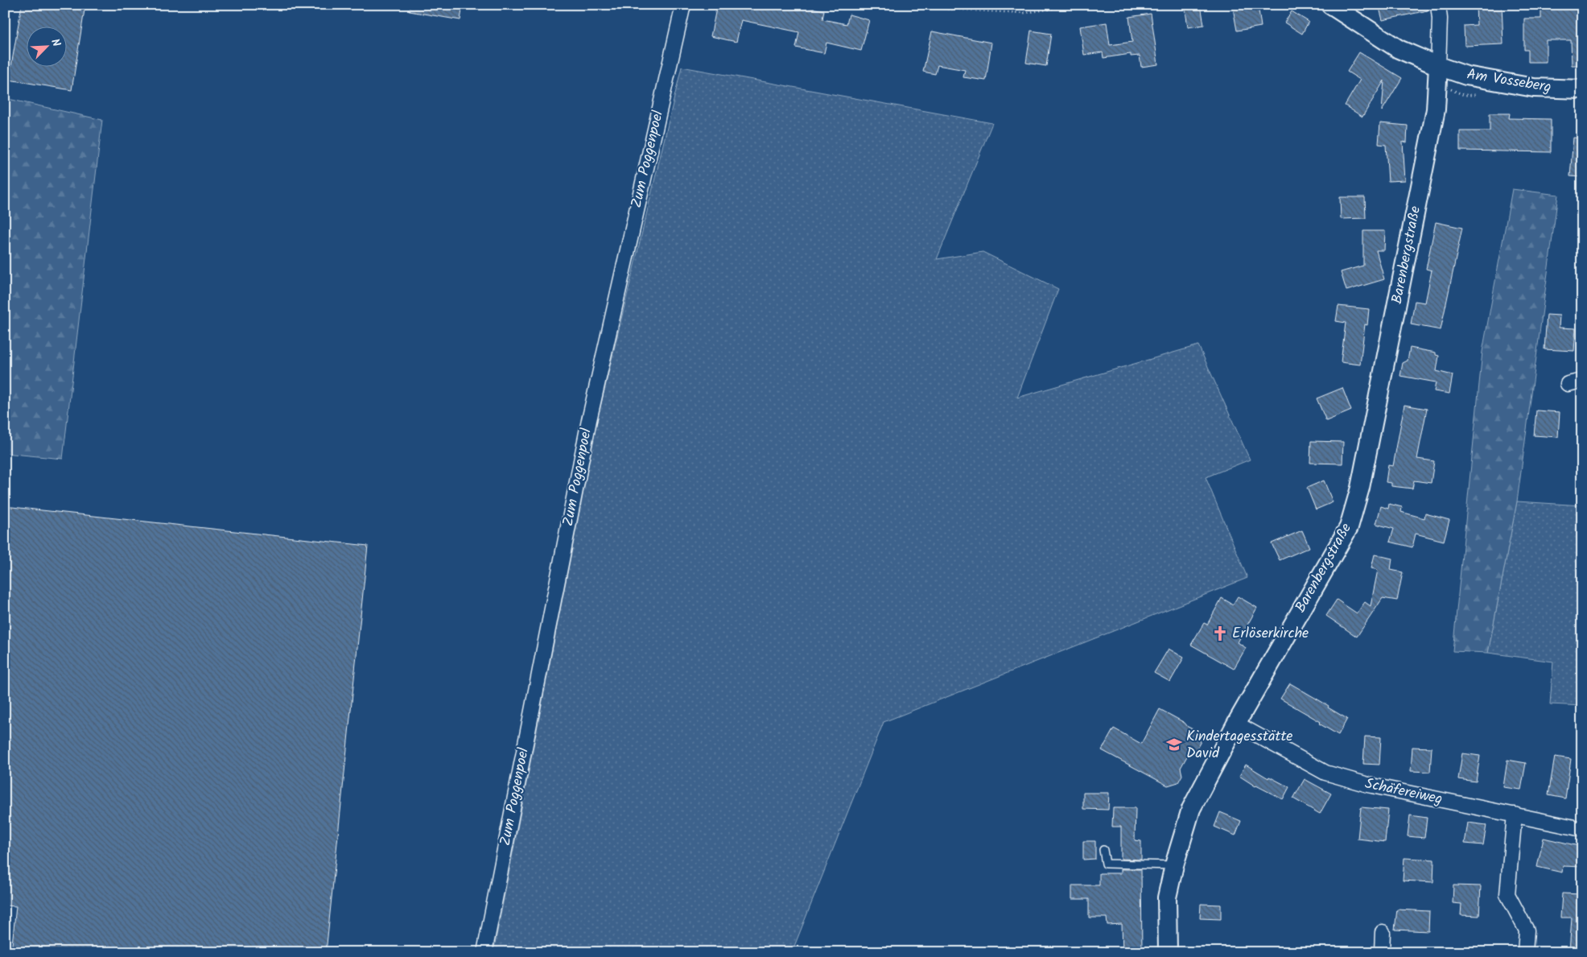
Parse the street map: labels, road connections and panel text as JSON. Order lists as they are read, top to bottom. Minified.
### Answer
{"streets":{"street":["Am Vosseberg","Zum Poggenpoel","Barenbergstraße","Schäfereiweg"]},"crossings":[["Am Vosseberg","Barenbergstraße"],["Barenbergstraße","Schäfereiweg"]],"places":{"church":["Erlöserkirche"],"school or university":["Kindertagesstätte David"]},"north":"top right"}
